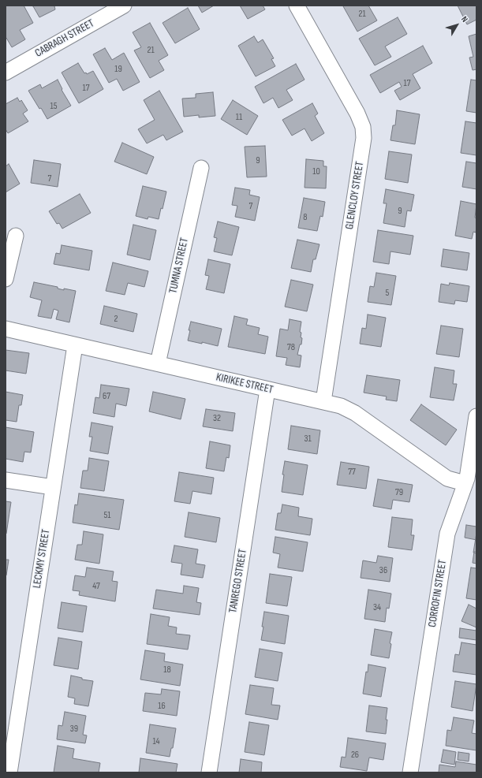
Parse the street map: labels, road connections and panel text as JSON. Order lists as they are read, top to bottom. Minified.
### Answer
{"streets":{"street":["CABRAGH STREET","GLENCLOY STREET","TUMNA STREET","KIRIKEE STREET","LECKMY STREET","TANREGO STREET","CORROFIN STREET"]},"crossings":[["GLENCLOY STREET","KIRIKEE STREET"],["TUMNA STREET","KIRIKEE STREET"],["KIRIKEE STREET","LECKMY STREET"],["KIRIKEE STREET","TANREGO STREET"],["KIRIKEE STREET","CORROFIN STREET"]],"house_numbers":["21","21","19","17","17","15","11","9","10","7","7","9","8","5","2","78","67","32","31","77","79","51","36","47","34","18","16","39","14","26"],"north":"top right"}
